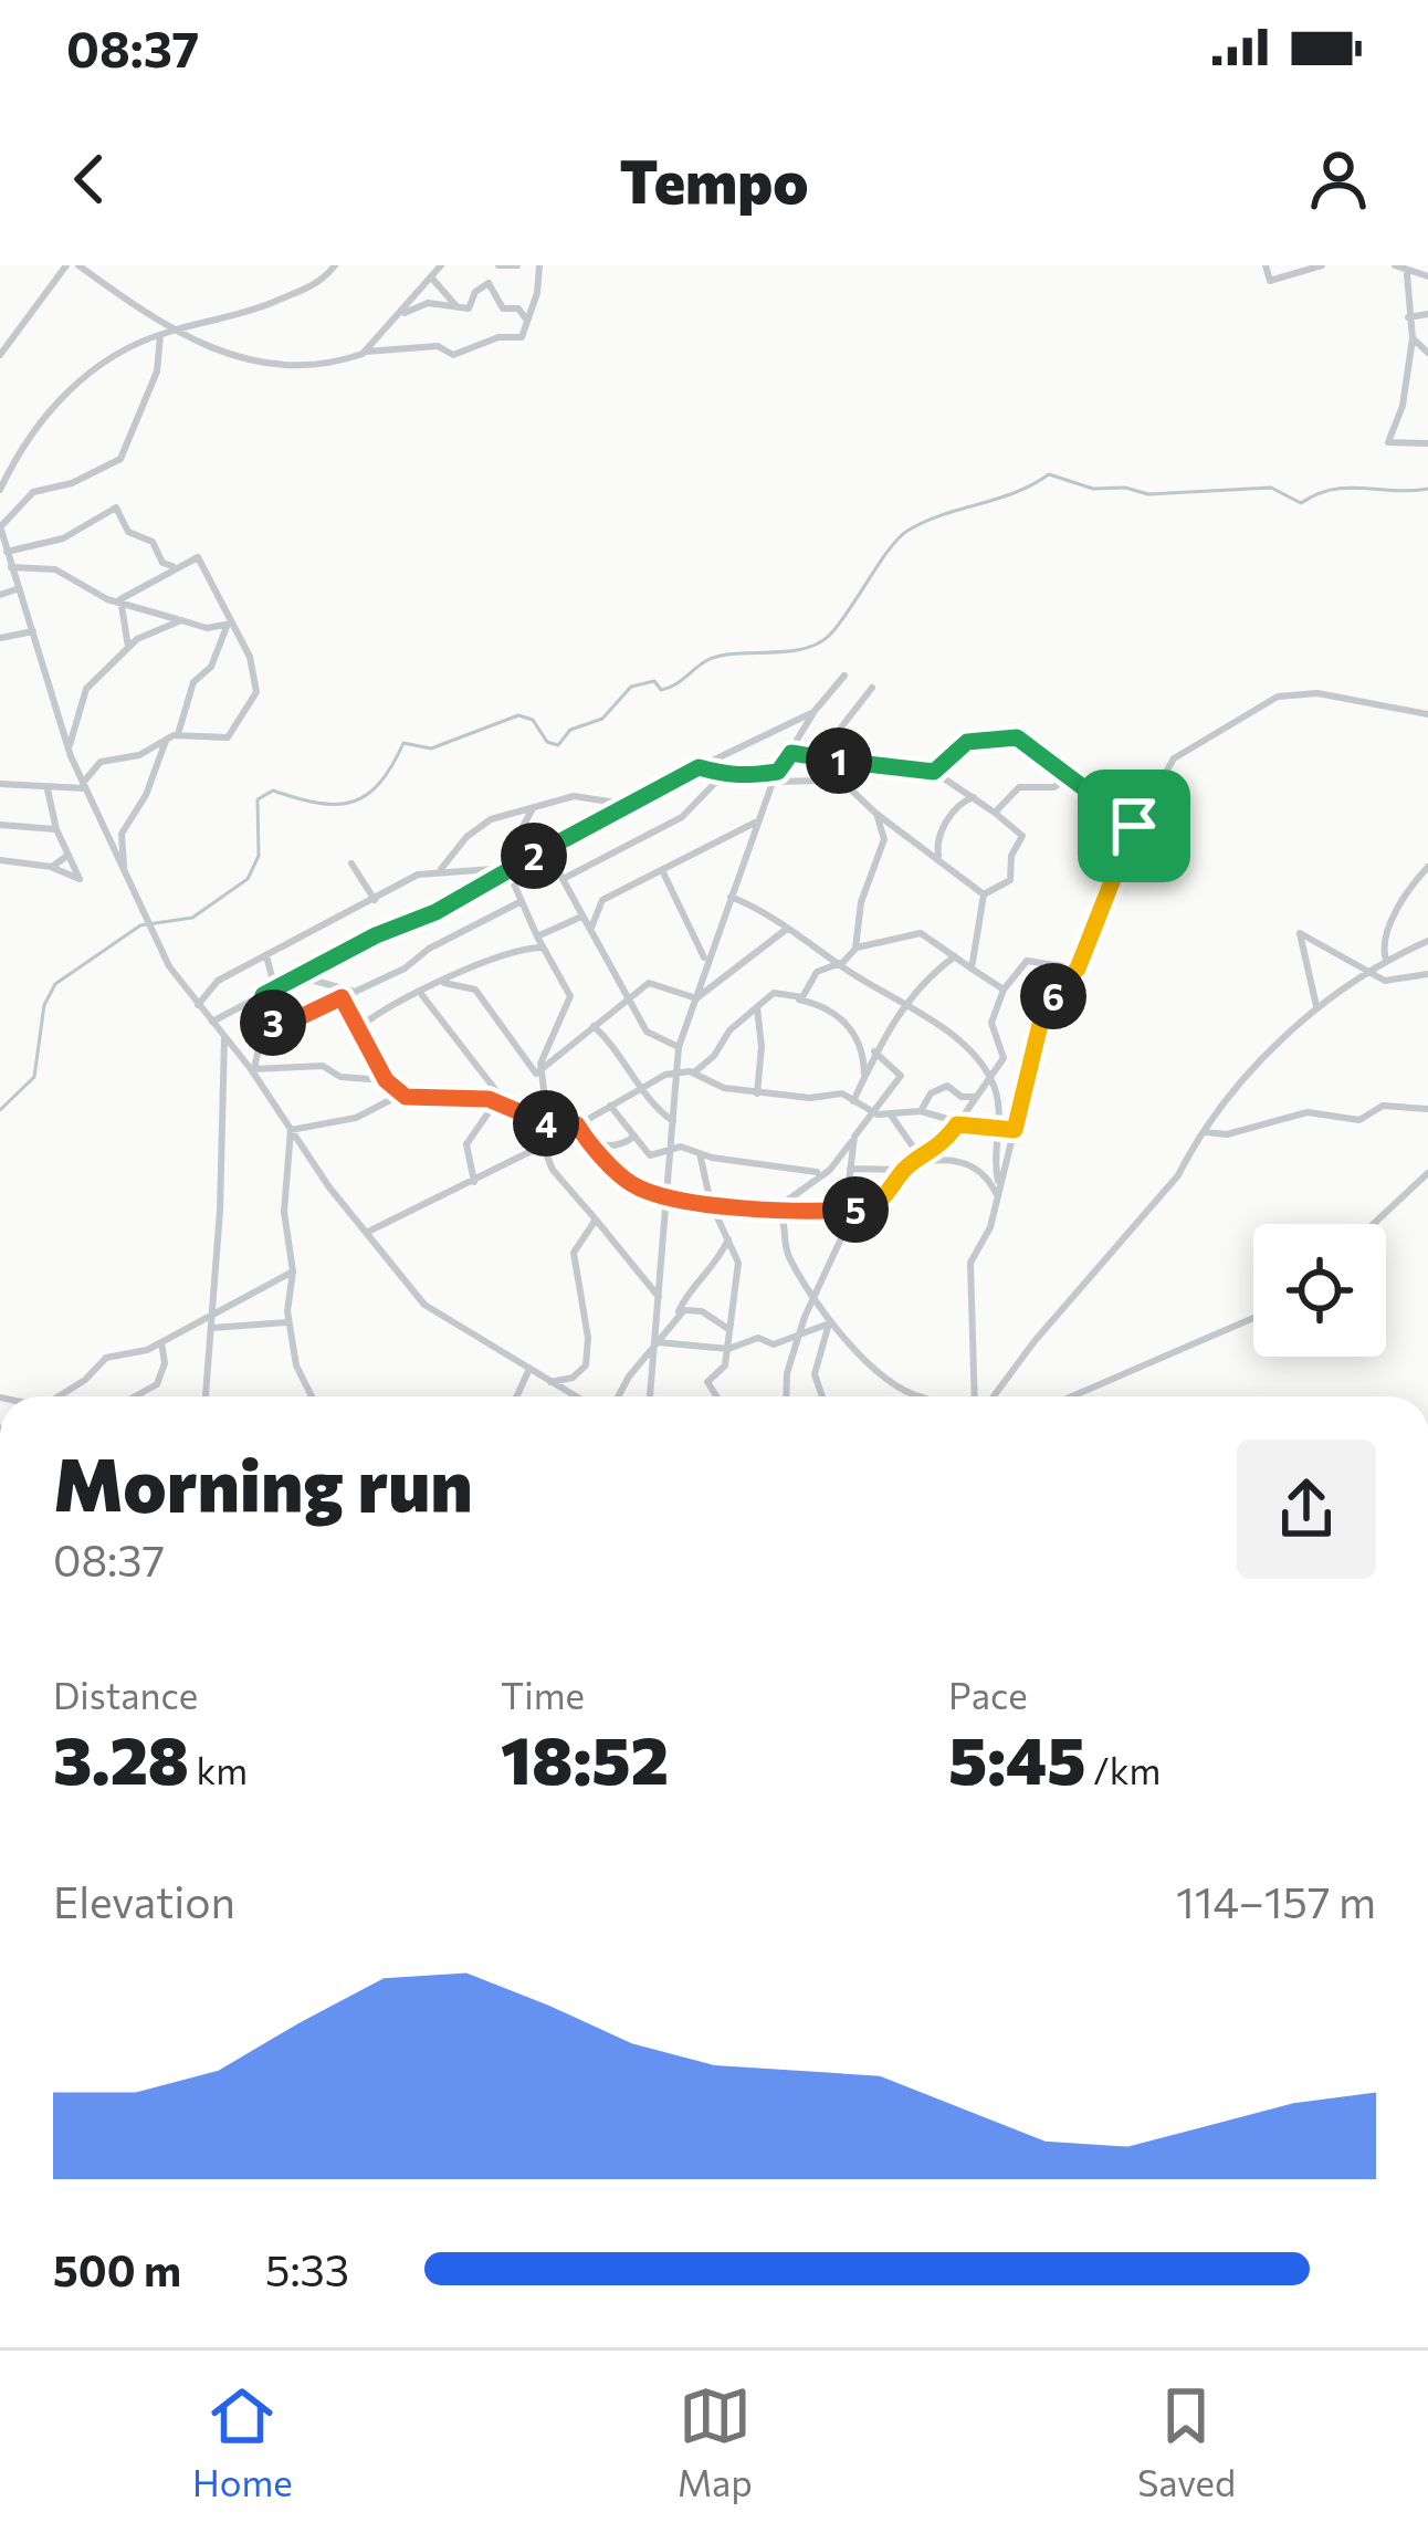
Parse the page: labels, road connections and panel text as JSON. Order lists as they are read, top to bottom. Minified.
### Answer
{"page":{"status":"08:37","header":"Tempo","pins":["1","2","6","3","4","5"],"heading":["Morning run","08:37"],"stats":[["Distance","3.28 km"],["Time","18:52"],["Pace","5:45 /km"]],"chart":["Elevation","114–157 m"],"list":[{"name":"500 m","note":"5:33"}],"tabs":["Home","Map","Saved"]}}
